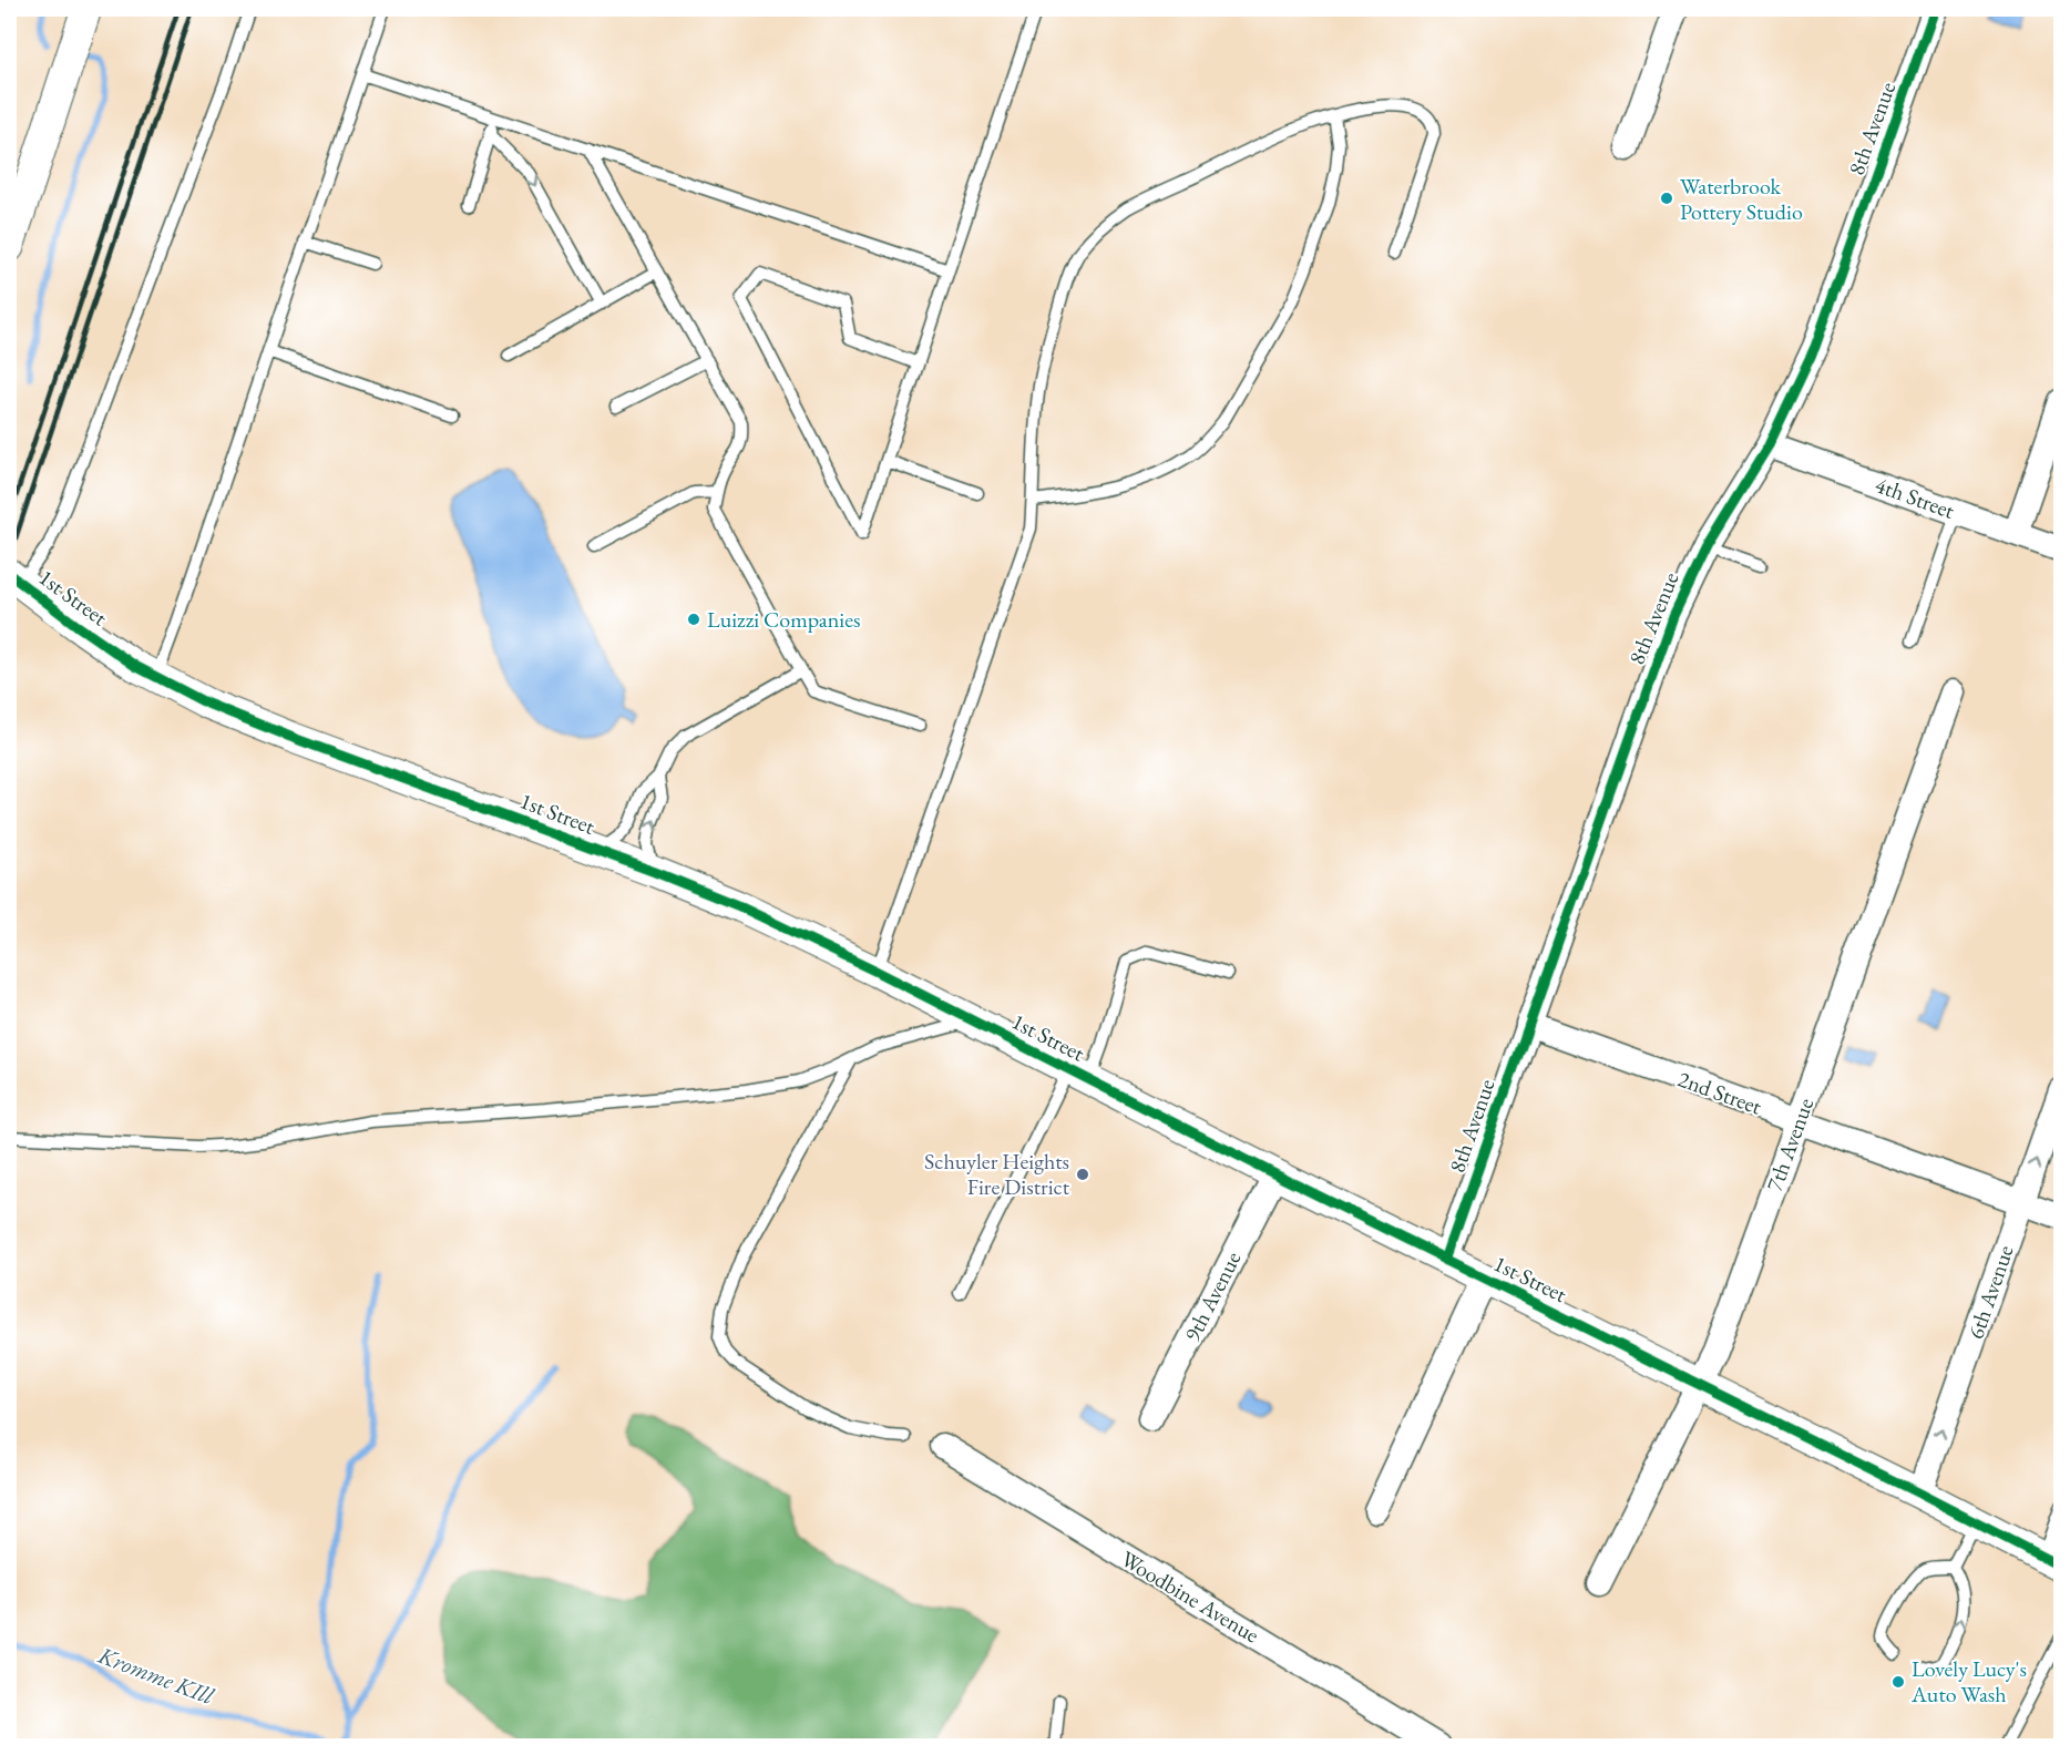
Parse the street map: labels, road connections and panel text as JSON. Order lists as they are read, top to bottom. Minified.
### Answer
{"streets":{"street":["8th Avenue","4th Street","1st Street","2nd Street","7th Avenue","6th Avenue","9th Avenue","Woodbine Avenue"]},"crossings":[["8th Avenue","4th Street"],["8th Avenue","1st Street"],["8th Avenue","2nd Street"],["1st Street","7th Avenue"],["1st Street","6th Avenue"],["1st Street","9th Avenue"],["2nd Street","7th Avenue"],["2nd Street","6th Avenue"]],"one_way":["6th Avenue"],"water":["Kromme KIll"],"places":["Waterbrook Pottery Studio","Luizzi Companies","Schuyler Heights Fire District","Lovely Lucy's Auto Wash"]}
